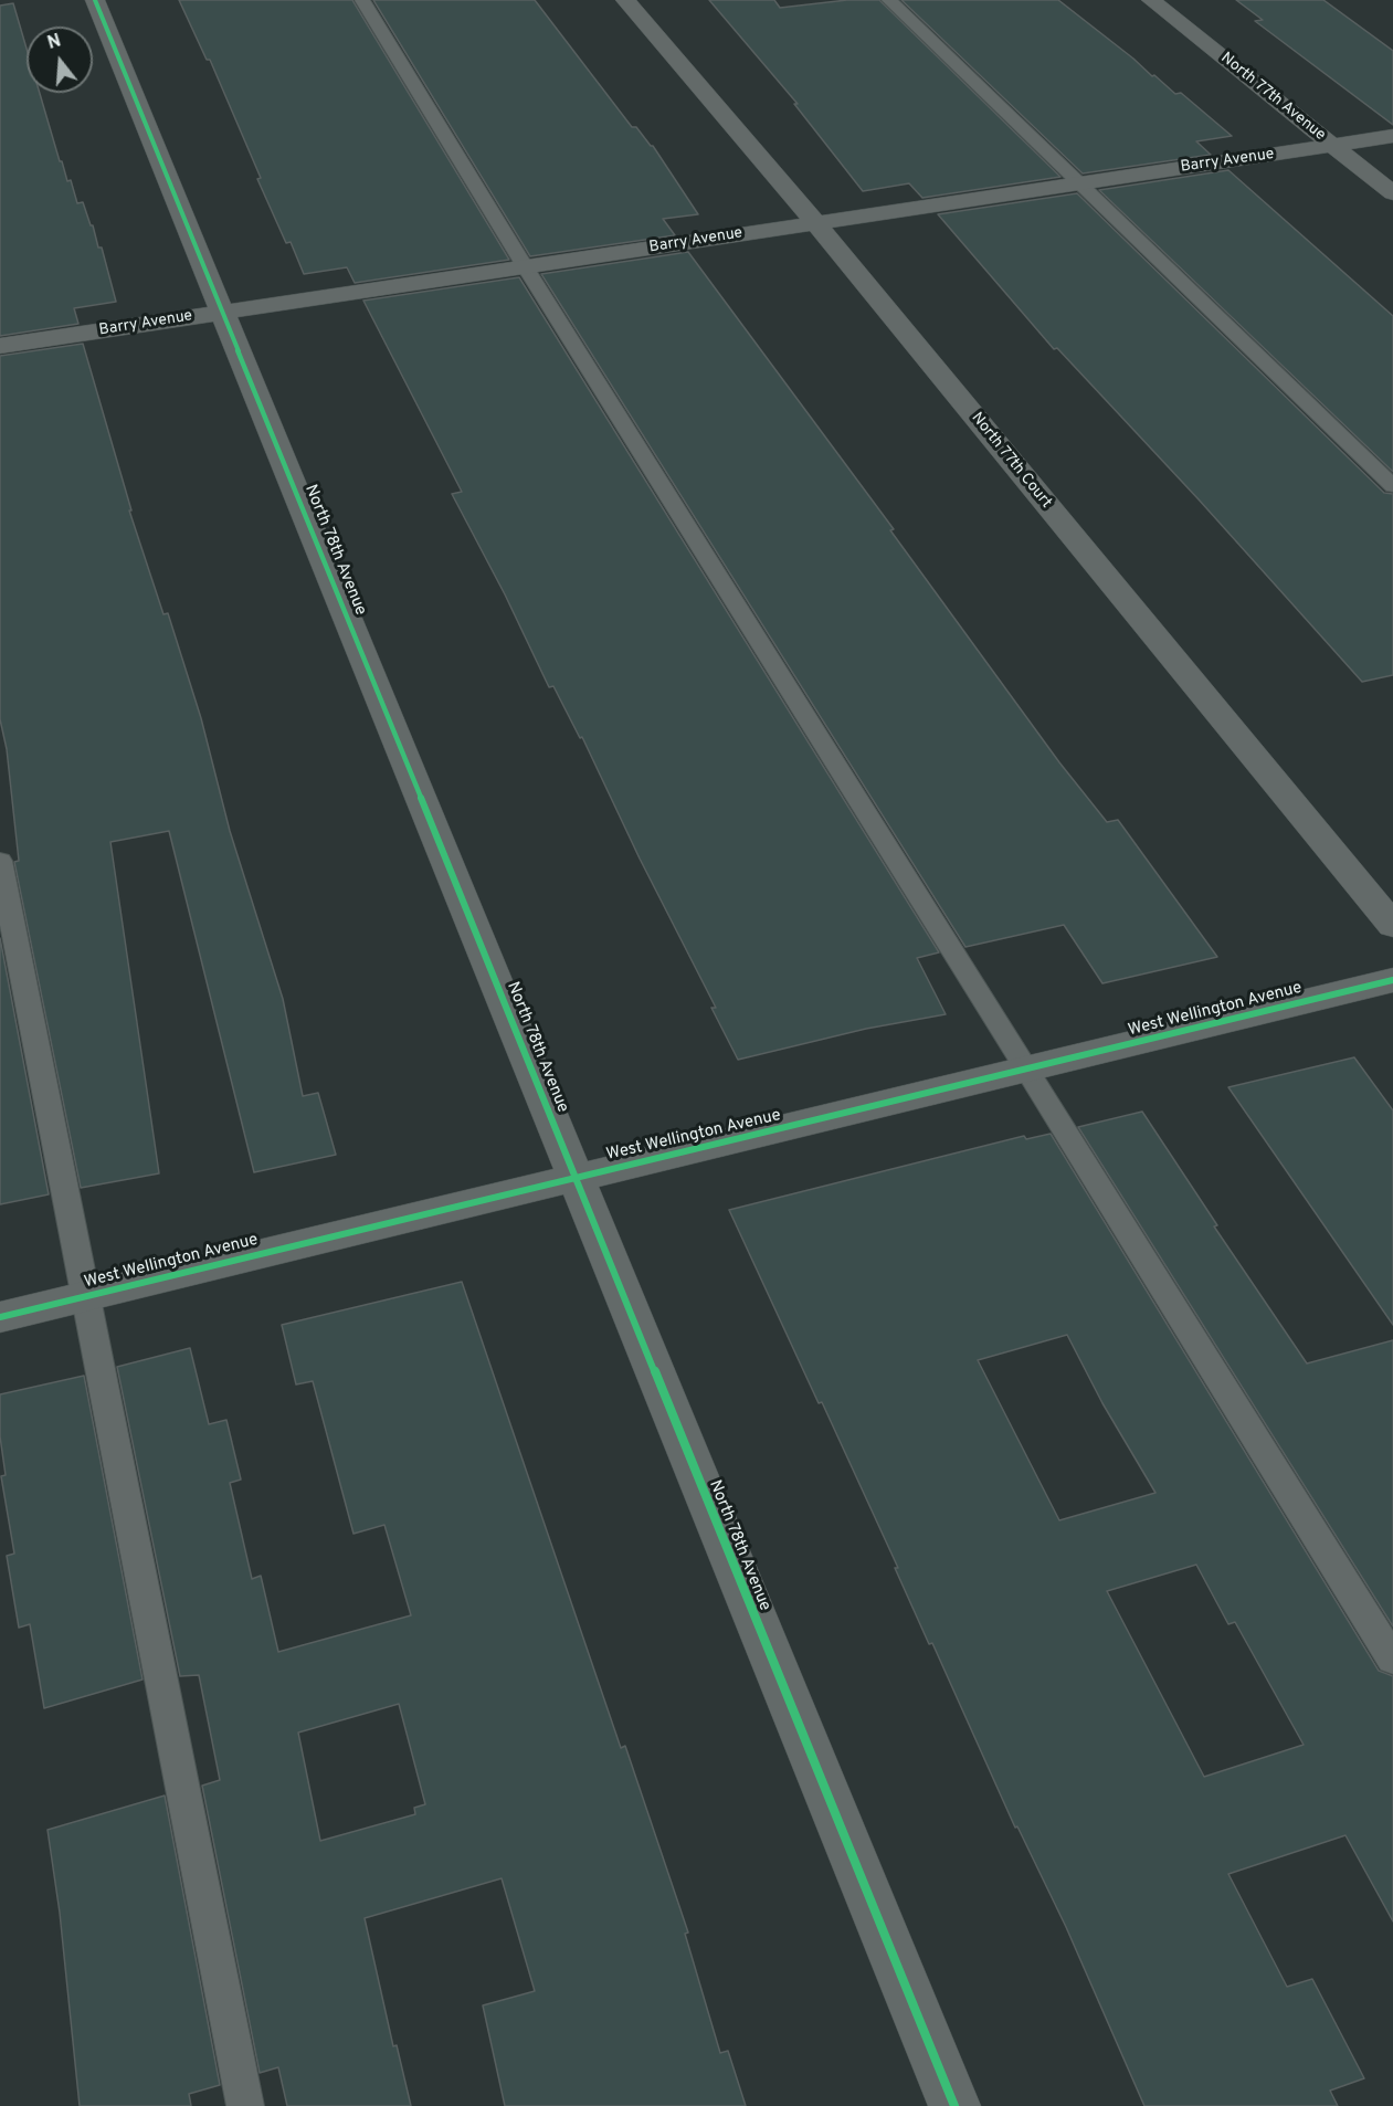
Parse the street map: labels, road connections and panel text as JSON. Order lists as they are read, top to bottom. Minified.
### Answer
{"streets":{"street":["North 77th Avenue","Barry Avenue","North 77th Court","North 78th Avenue","West Wellington Avenue"]},"crossings":[["North 77th Avenue","Barry Avenue"],["Barry Avenue","North 77th Court"],["Barry Avenue","North 78th Avenue"],["North 78th Avenue","West Wellington Avenue"]],"north":"top"}
